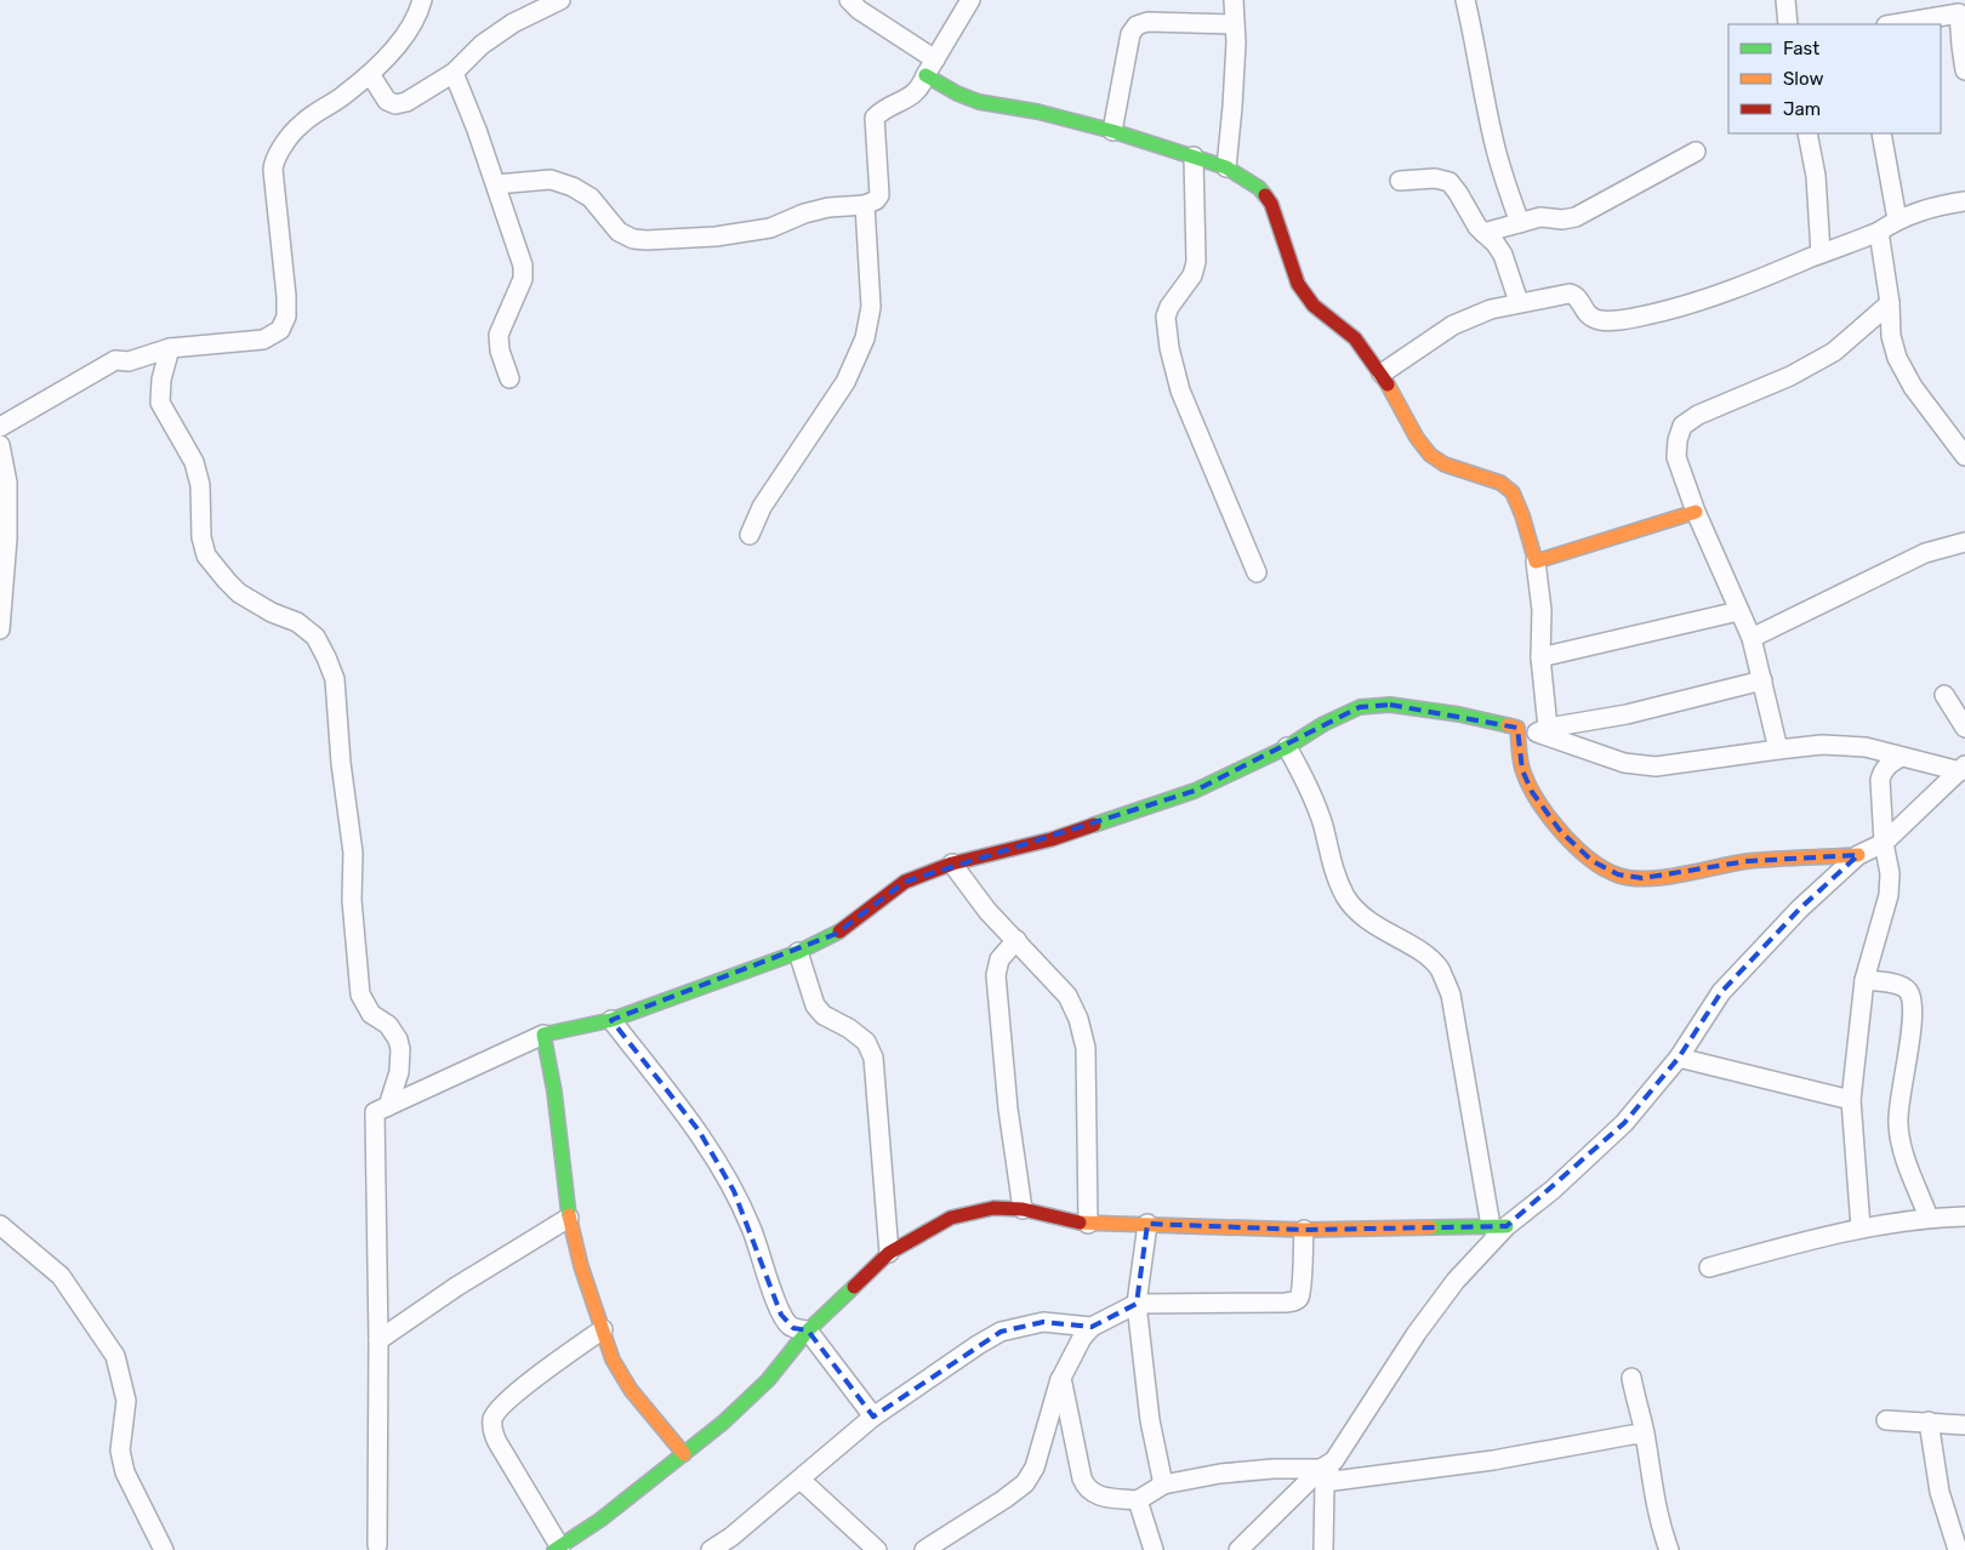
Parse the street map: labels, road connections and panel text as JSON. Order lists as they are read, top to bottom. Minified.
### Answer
{"legend":["Fast","Slow","Jam"]}
